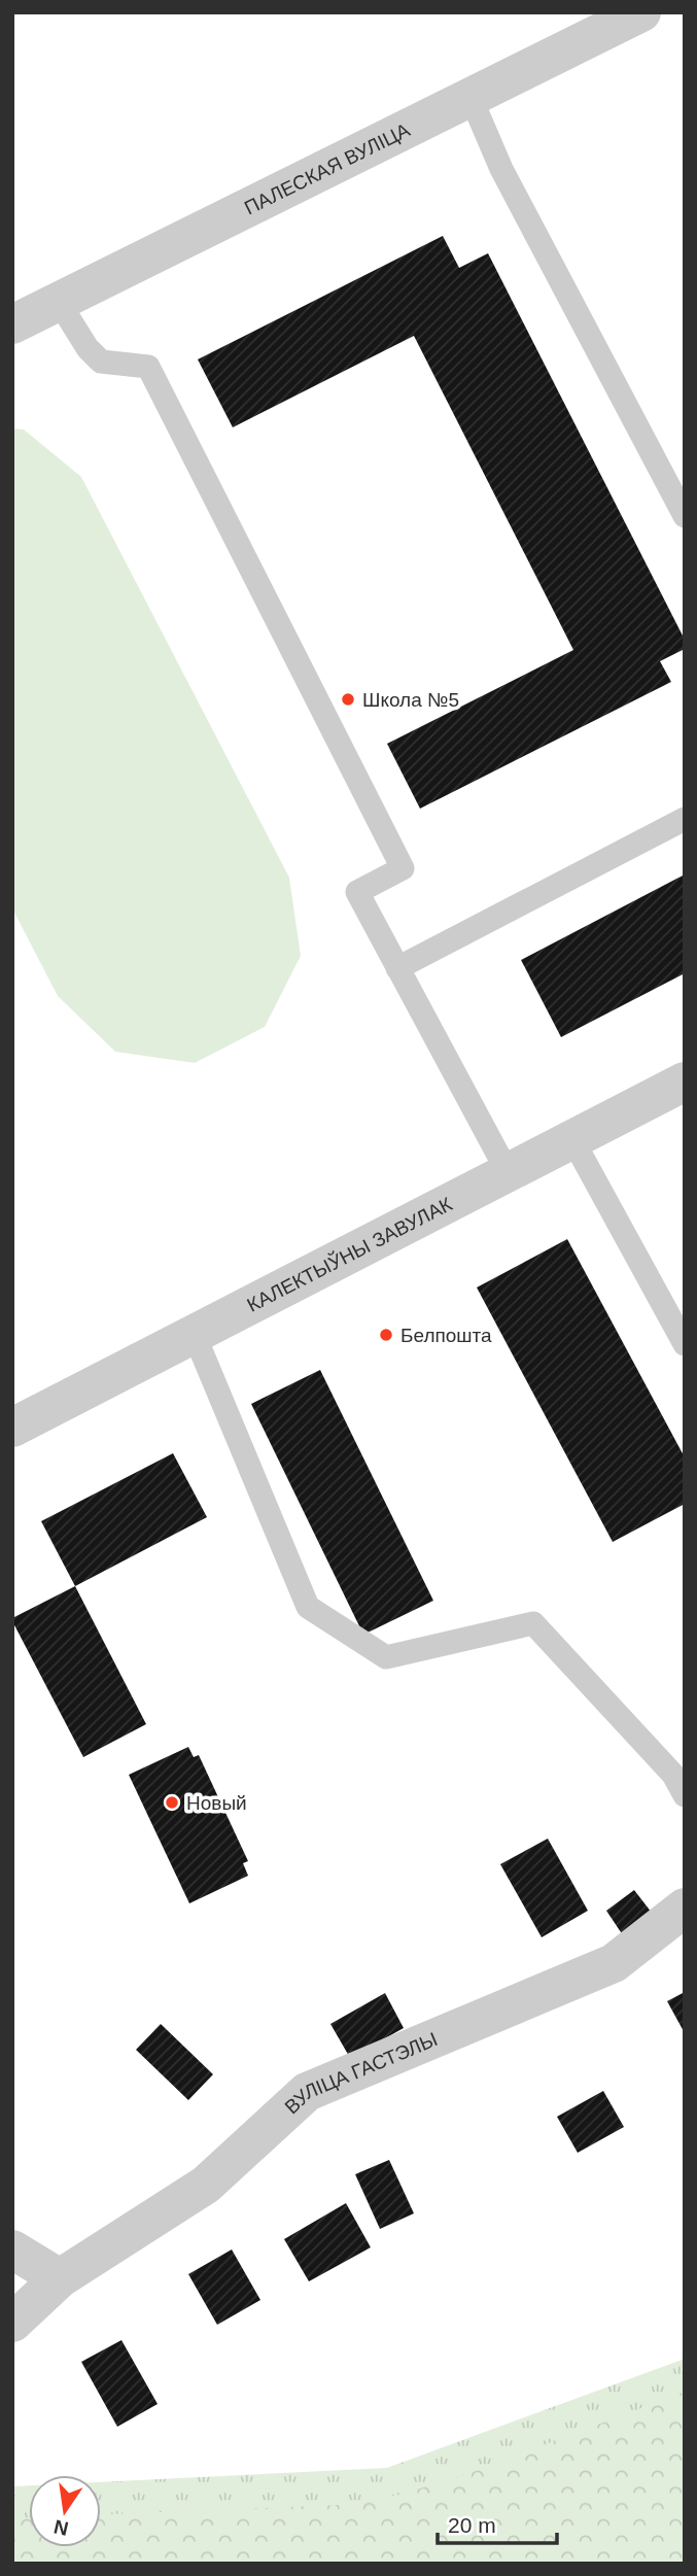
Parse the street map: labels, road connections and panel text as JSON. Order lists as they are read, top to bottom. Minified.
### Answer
{"streets":{"street":["ПАЛЕСКАЯ ВУЛІЦА","КАЛЕКТЫЎНЫ ЗАВУЛАК","ВУЛІЦА ГАСТЭЛЫ"]},"places":["Школа №5","Белпошта","Новый"],"scale_bar":"20 m","north":"bottom"}
